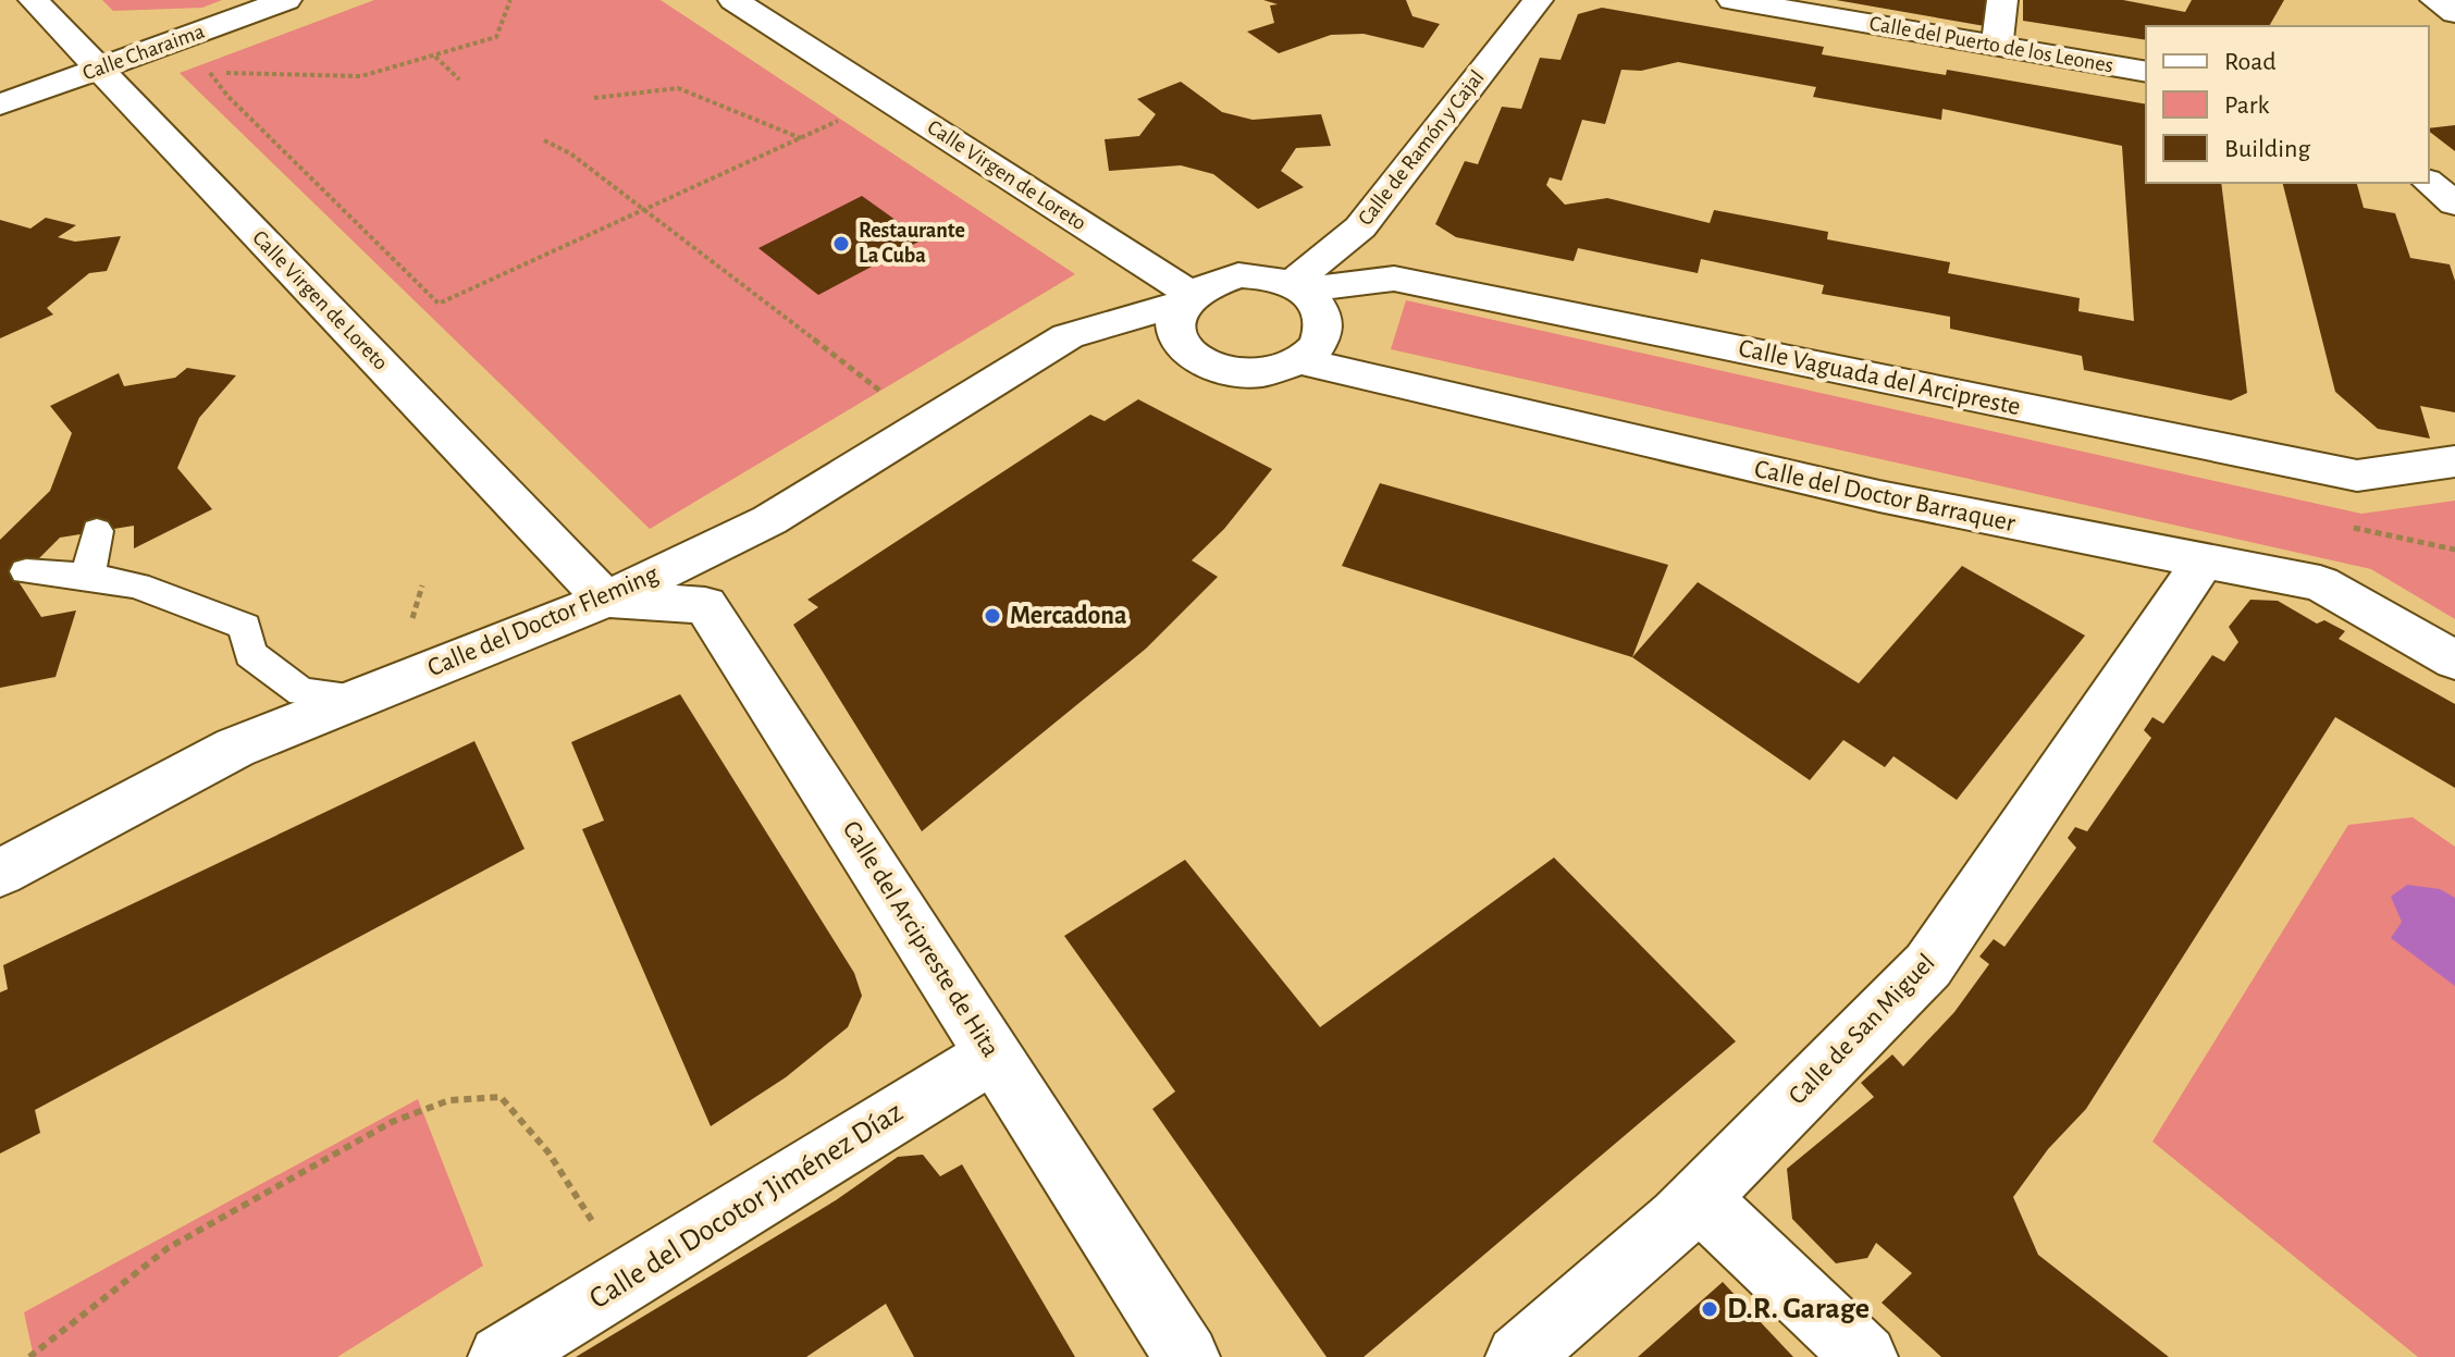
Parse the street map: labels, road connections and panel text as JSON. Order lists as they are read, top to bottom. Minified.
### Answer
{"streets":{"street":["Calle del Puerto de los Leones","Calle Charaima","Calle de Ramón y Cajal","Calle Virgen de Loreto","Calle Vaguada del Arcipreste","Calle del Doctor Barraquer","Calle del Doctor Fleming","Calle del Arcipreste de Hita","Calle de San Miguel","Calle del Docotor Jiménez Díaz"]},"crossings":[["Calle Charaima","Calle Virgen de Loreto"],["Calle de Ramón y Cajal","Calle Virgen de Loreto"],["Calle de Ramón y Cajal","Calle Vaguada del Arcipreste"],["Calle de Ramón y Cajal","Calle del Doctor Barraquer"],["Calle de Ramón y Cajal","Calle del Doctor Fleming"],["Calle Virgen de Loreto","Calle Vaguada del Arcipreste"],["Calle Virgen de Loreto","Calle del Doctor Barraquer"],["Calle Virgen de Loreto","Calle del Doctor Fleming"],["Calle Virgen de Loreto","Calle del Arcipreste de Hita"],["Calle Vaguada del Arcipreste","Calle del Doctor Barraquer"],["Calle Vaguada del Arcipreste","Calle del Doctor Fleming"],["Calle del Doctor Barraquer","Calle del Doctor Fleming"],["Calle del Doctor Barraquer","Calle de San Miguel"],["Calle del Doctor Fleming","Calle del Arcipreste de Hita"],["Calle del Arcipreste de Hita","Calle del Docotor Jiménez Díaz"]],"places":["Restaurante La Cuba","Mercadona","D.R. Garage"],"legend":["Road","Park","Building"]}
